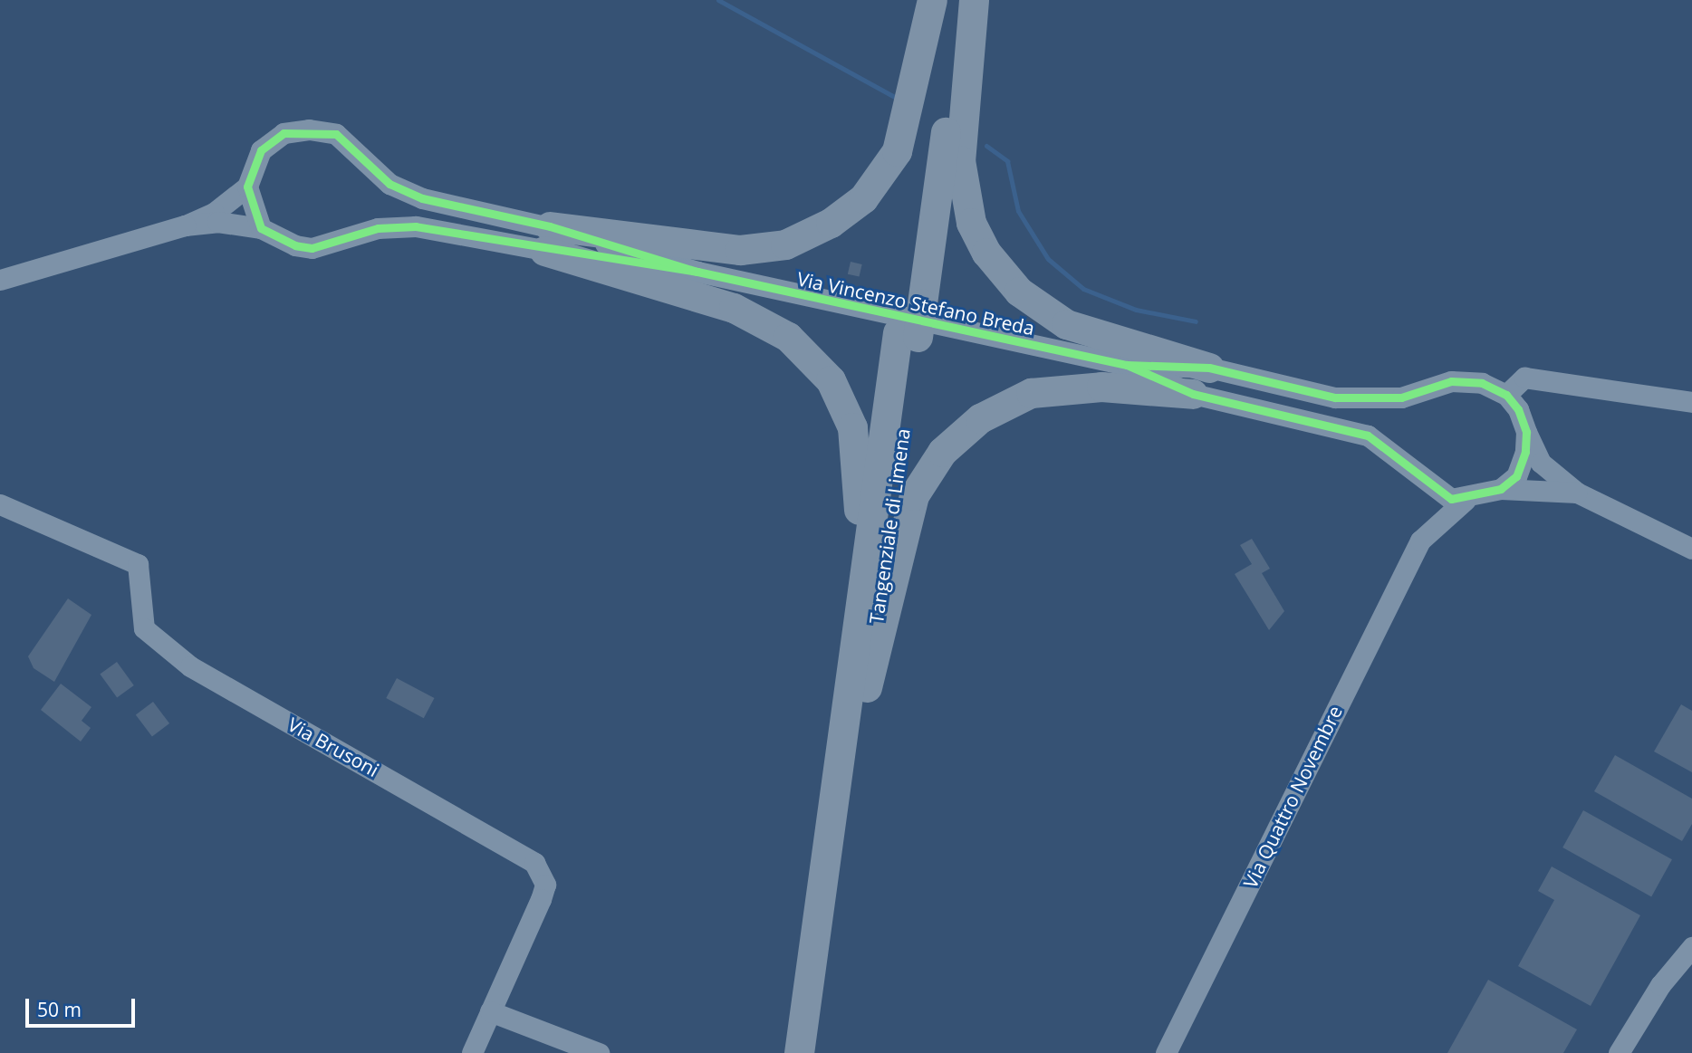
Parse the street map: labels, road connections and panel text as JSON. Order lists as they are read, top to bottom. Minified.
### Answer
{"streets":{"highway":["Tangenziale di Limena"],"street":["Via Vincenzo Stefano Breda","Via Brusoni","Via Quattro Novembre"]},"crossings":[["Via Vincenzo Stefano Breda","Via Quattro Novembre"]],"scale_bar":"50 m"}
